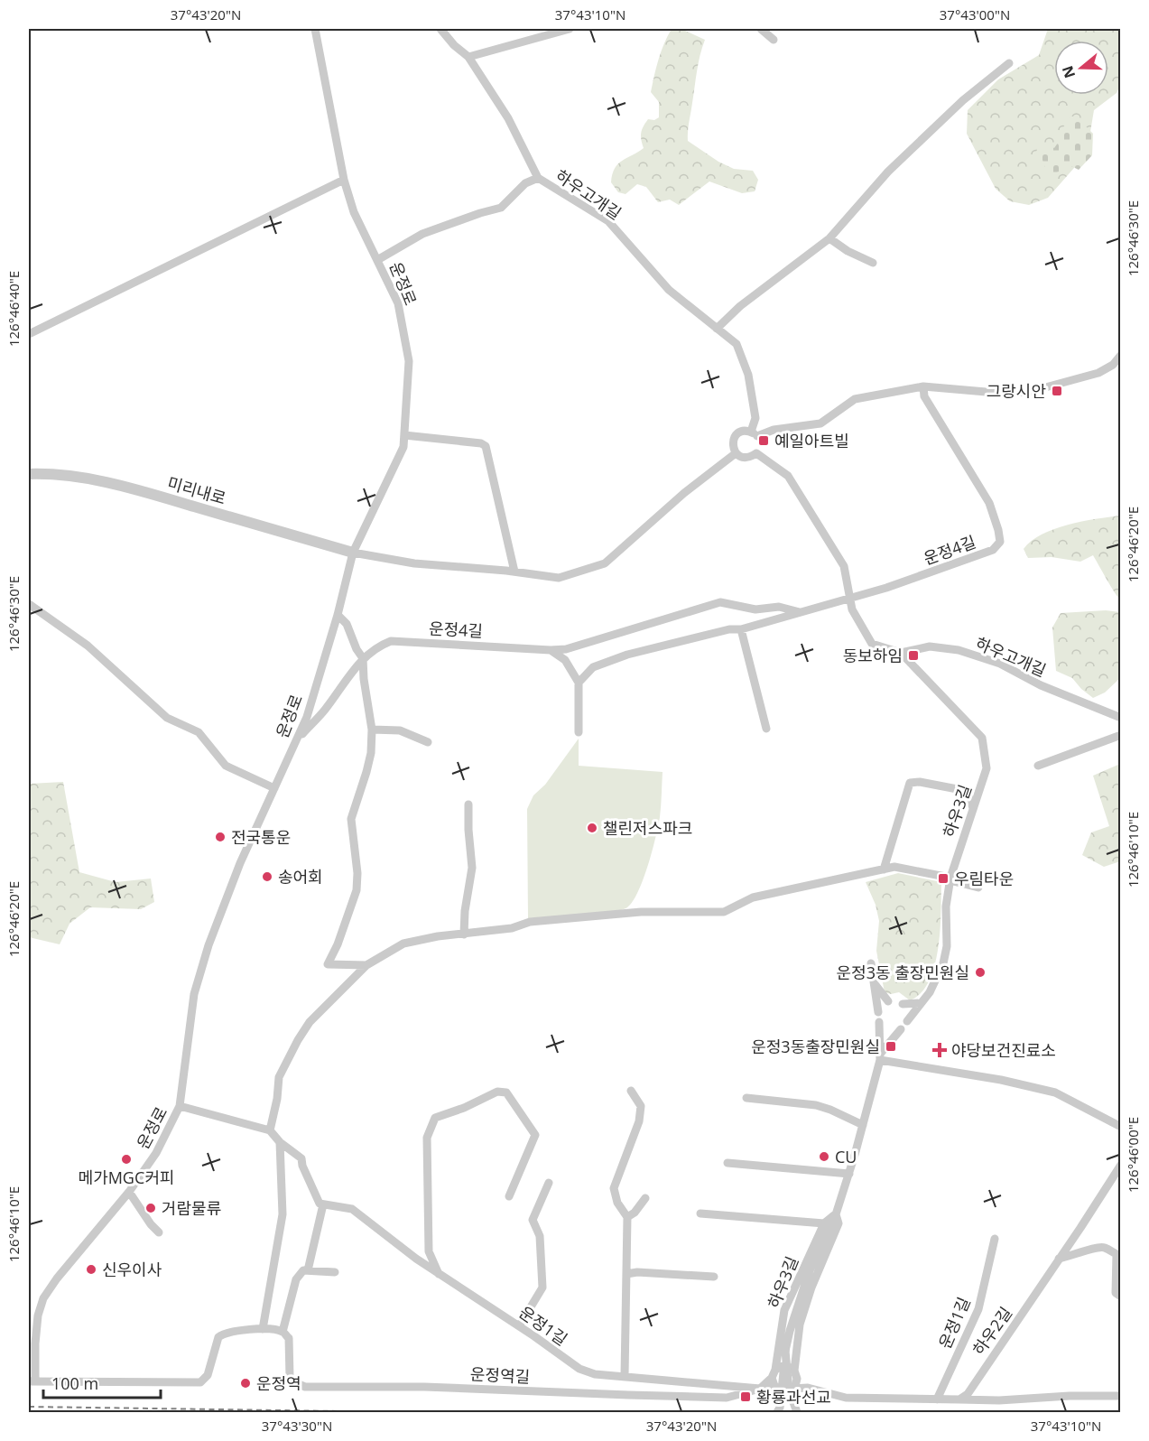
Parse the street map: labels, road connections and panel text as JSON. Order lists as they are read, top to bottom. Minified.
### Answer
{"streets":{"street":["하우고개길","운정로","미리내로","운정4길","하우3길","운정1길","하우2길","운정역길"]},"crossings":[["하우고개길","운정로"],["하우고개길","운정4길"],["하우고개길","하우3길"],["운정로","미리내로"],["운정로","운정4길"],["하우3길","운정1길"],["운정1길","운정역길"]],"places":{"transit":["그랑시안","예일아트빌","동보하임","우림타운","운정3동출장민원실","황룡과선교"],"other":["챌린저스파크","전국통운","송어회","운정3동 출장민원실","CU","메가MGC커피","거람물류","신우이사","운정역"],"health":["야당보건진료소"]},"scale_bar":"100 m","north":"left","coordinates":["37°43'20\"N","37°43'10\"N","37°43'00\"N","126°46'30\"E","126°46'40\"E","126°46'20\"E","126°46'10\"E","126°46'00\"E","37°43'30\"N"]}
